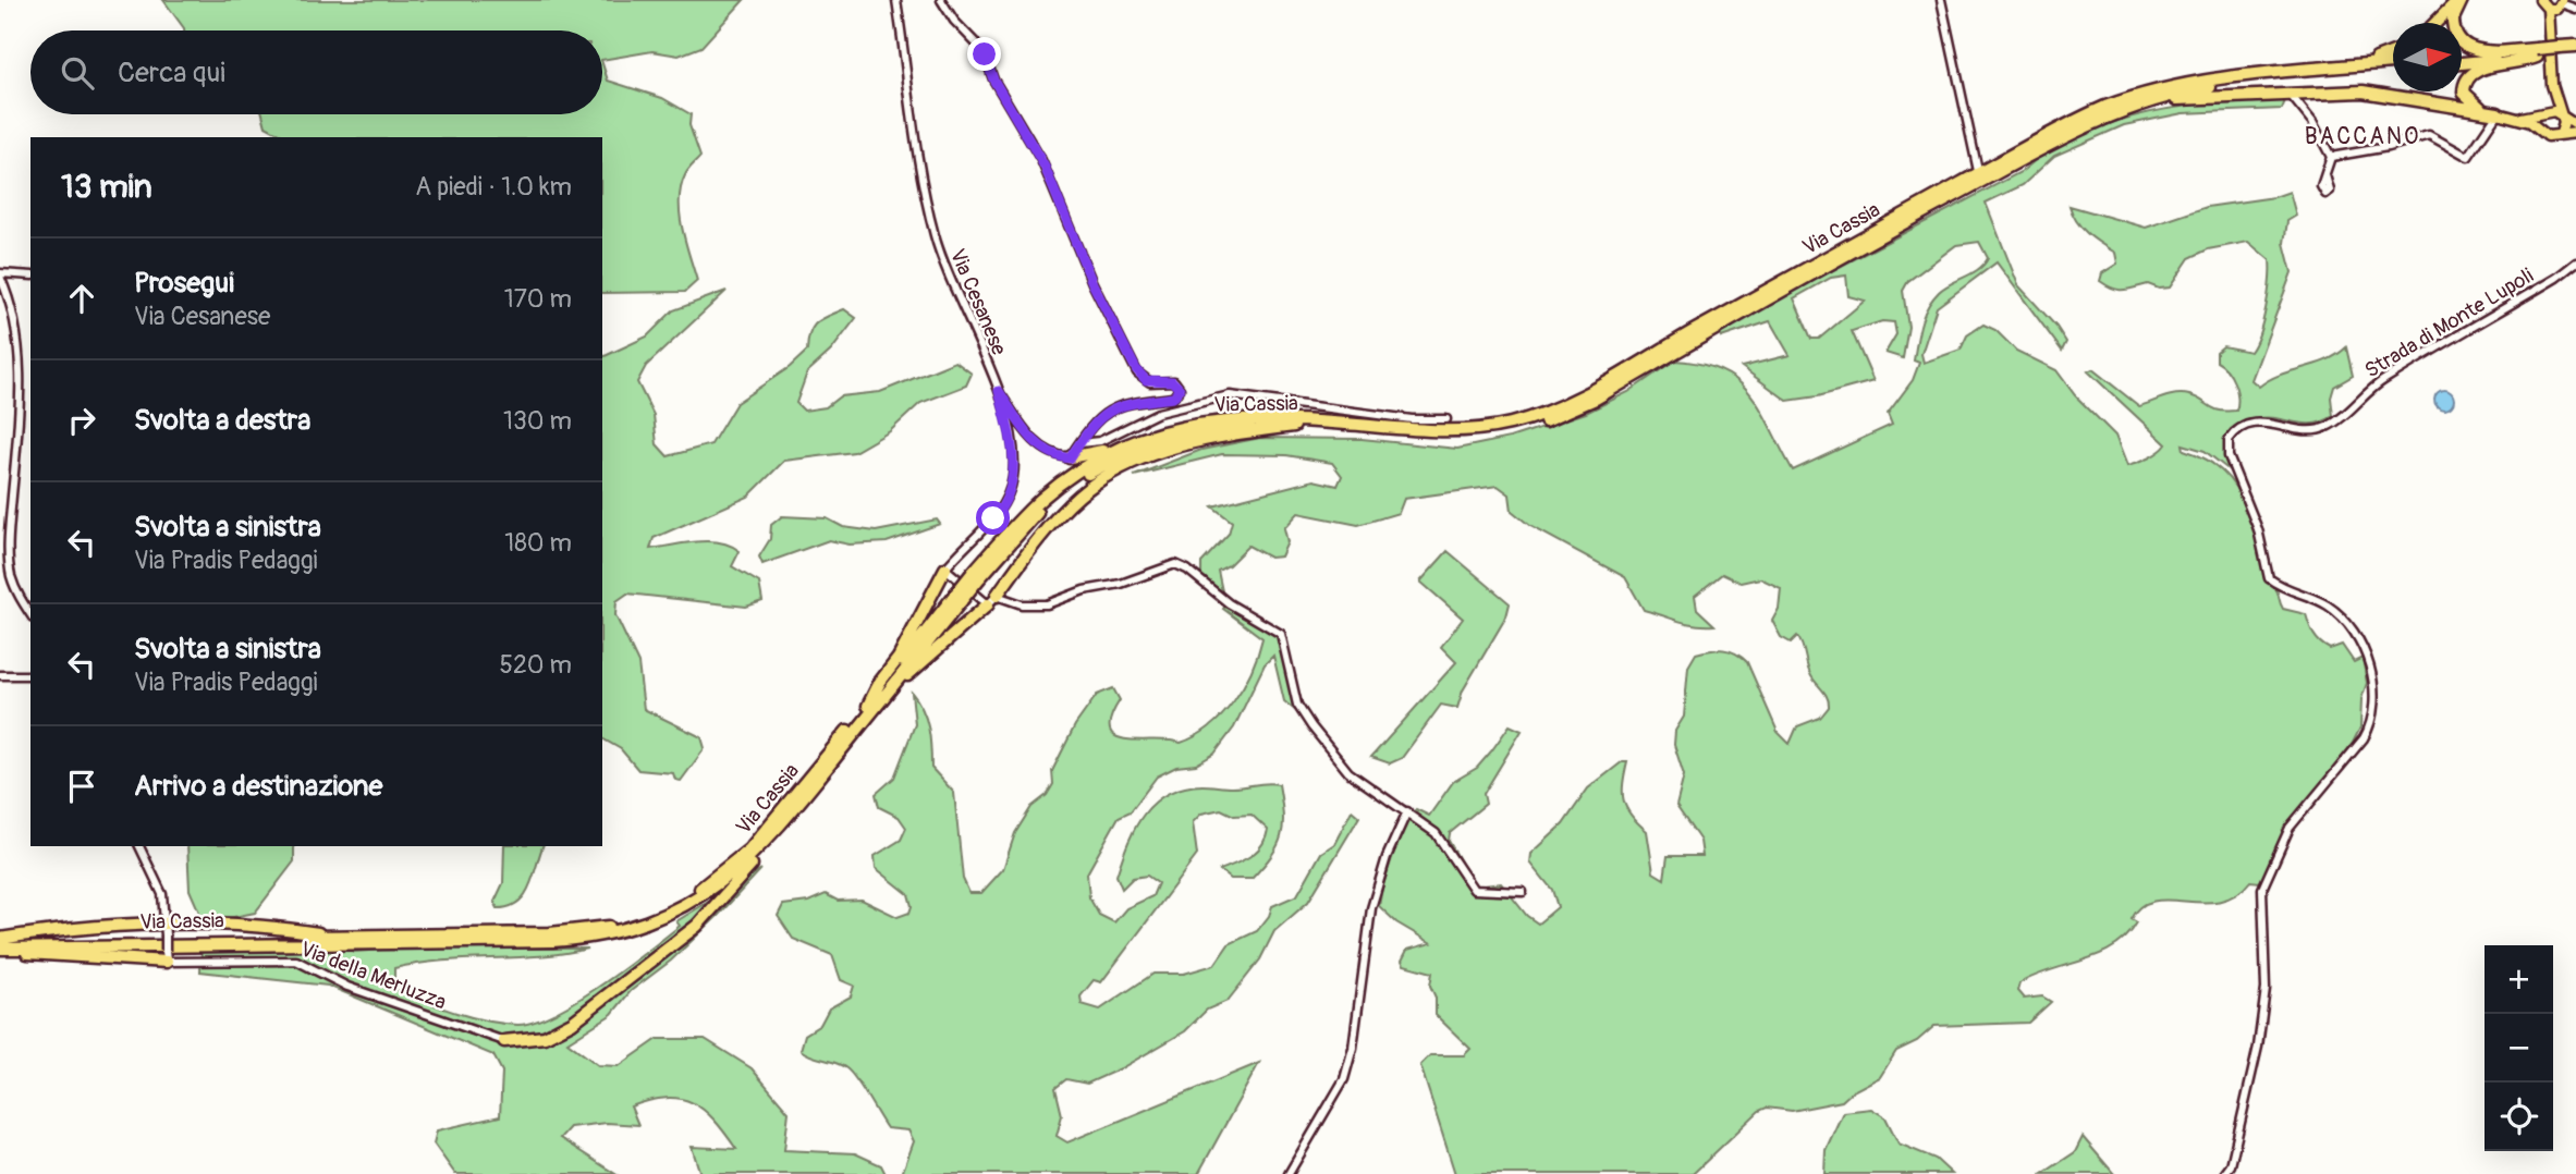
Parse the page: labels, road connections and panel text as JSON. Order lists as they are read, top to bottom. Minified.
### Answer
{"streets":{"highway":["Via Cassia"],"street":["Via Cesanese","Strada di Monte Lupoli","Via della Merluzza"]},"districts":["BACCANO"],"north":"right","page":{"search":"Cerca qui","heading":["13 min","A piedi · 1.0 km"],"list":[["Prosegui","Via Cesanese","170 m"],["Svolta a destra","130 m"],["Svolta a sinistra","Via Pradis Pedaggi","180 m"],["Svolta a sinistra","Via Pradis Pedaggi","520 m"],"Arrivo a destinazione"],"map_buttons":["+","−"]}}
